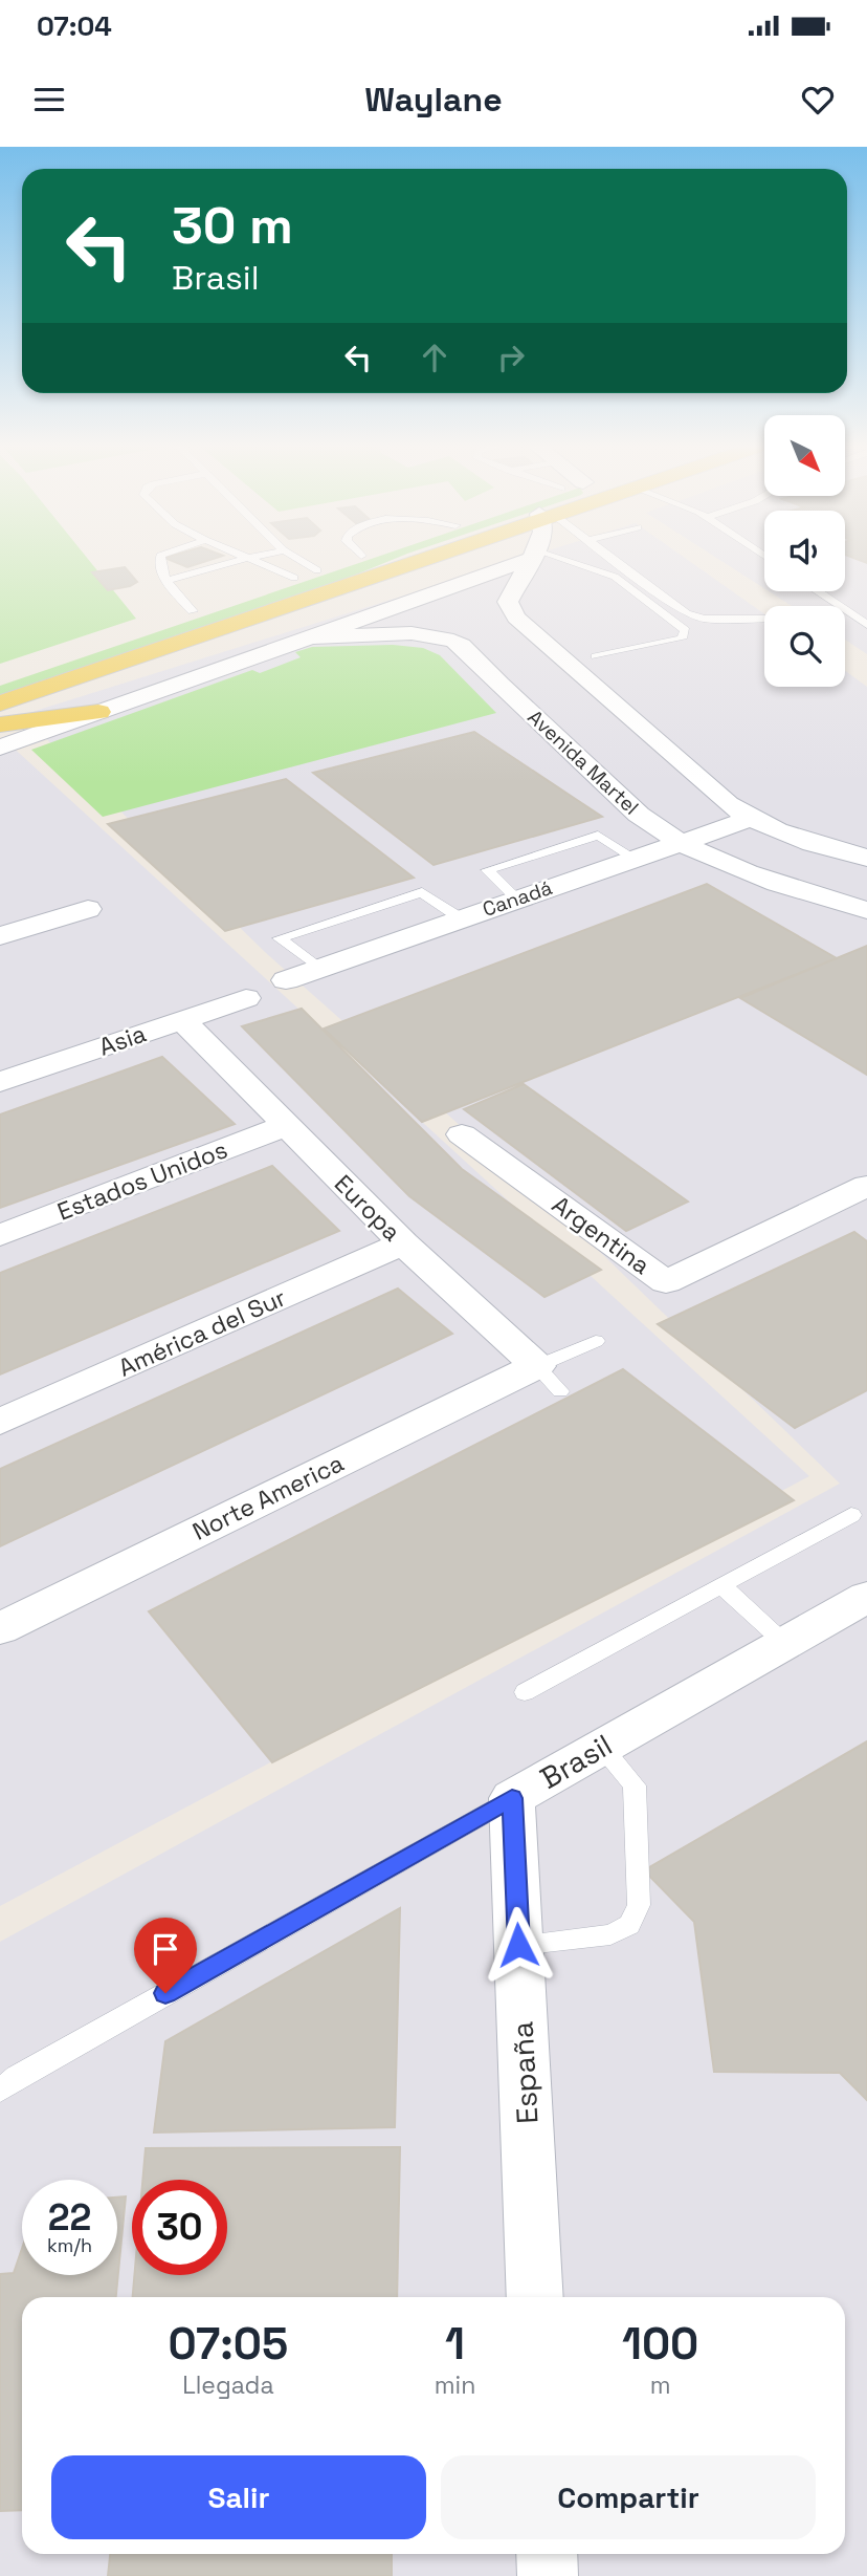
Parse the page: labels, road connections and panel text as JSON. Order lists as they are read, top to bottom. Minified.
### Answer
{"streets":{"street":["Avenida Martel","Canadá","Asia","Estados Unidos","Europa","Argentina","América del Sur","Norte America","Brasil","España"]},"crossings":[["Avenida Martel","Canadá"],["Asia","Europa"],["Estados Unidos","Europa"],["Europa","América del Sur"],["Europa","Norte America"],["Brasil","España"]],"north":"bottom right","page":{"status":"07:04","header":"Waylane","turn":["30 m","Brasil"],"speed":"22 km/h","limit":"30","eta":["07:05","Llegada","1","min","100","m"],"buttons":["Salir","Compartir"]}}
